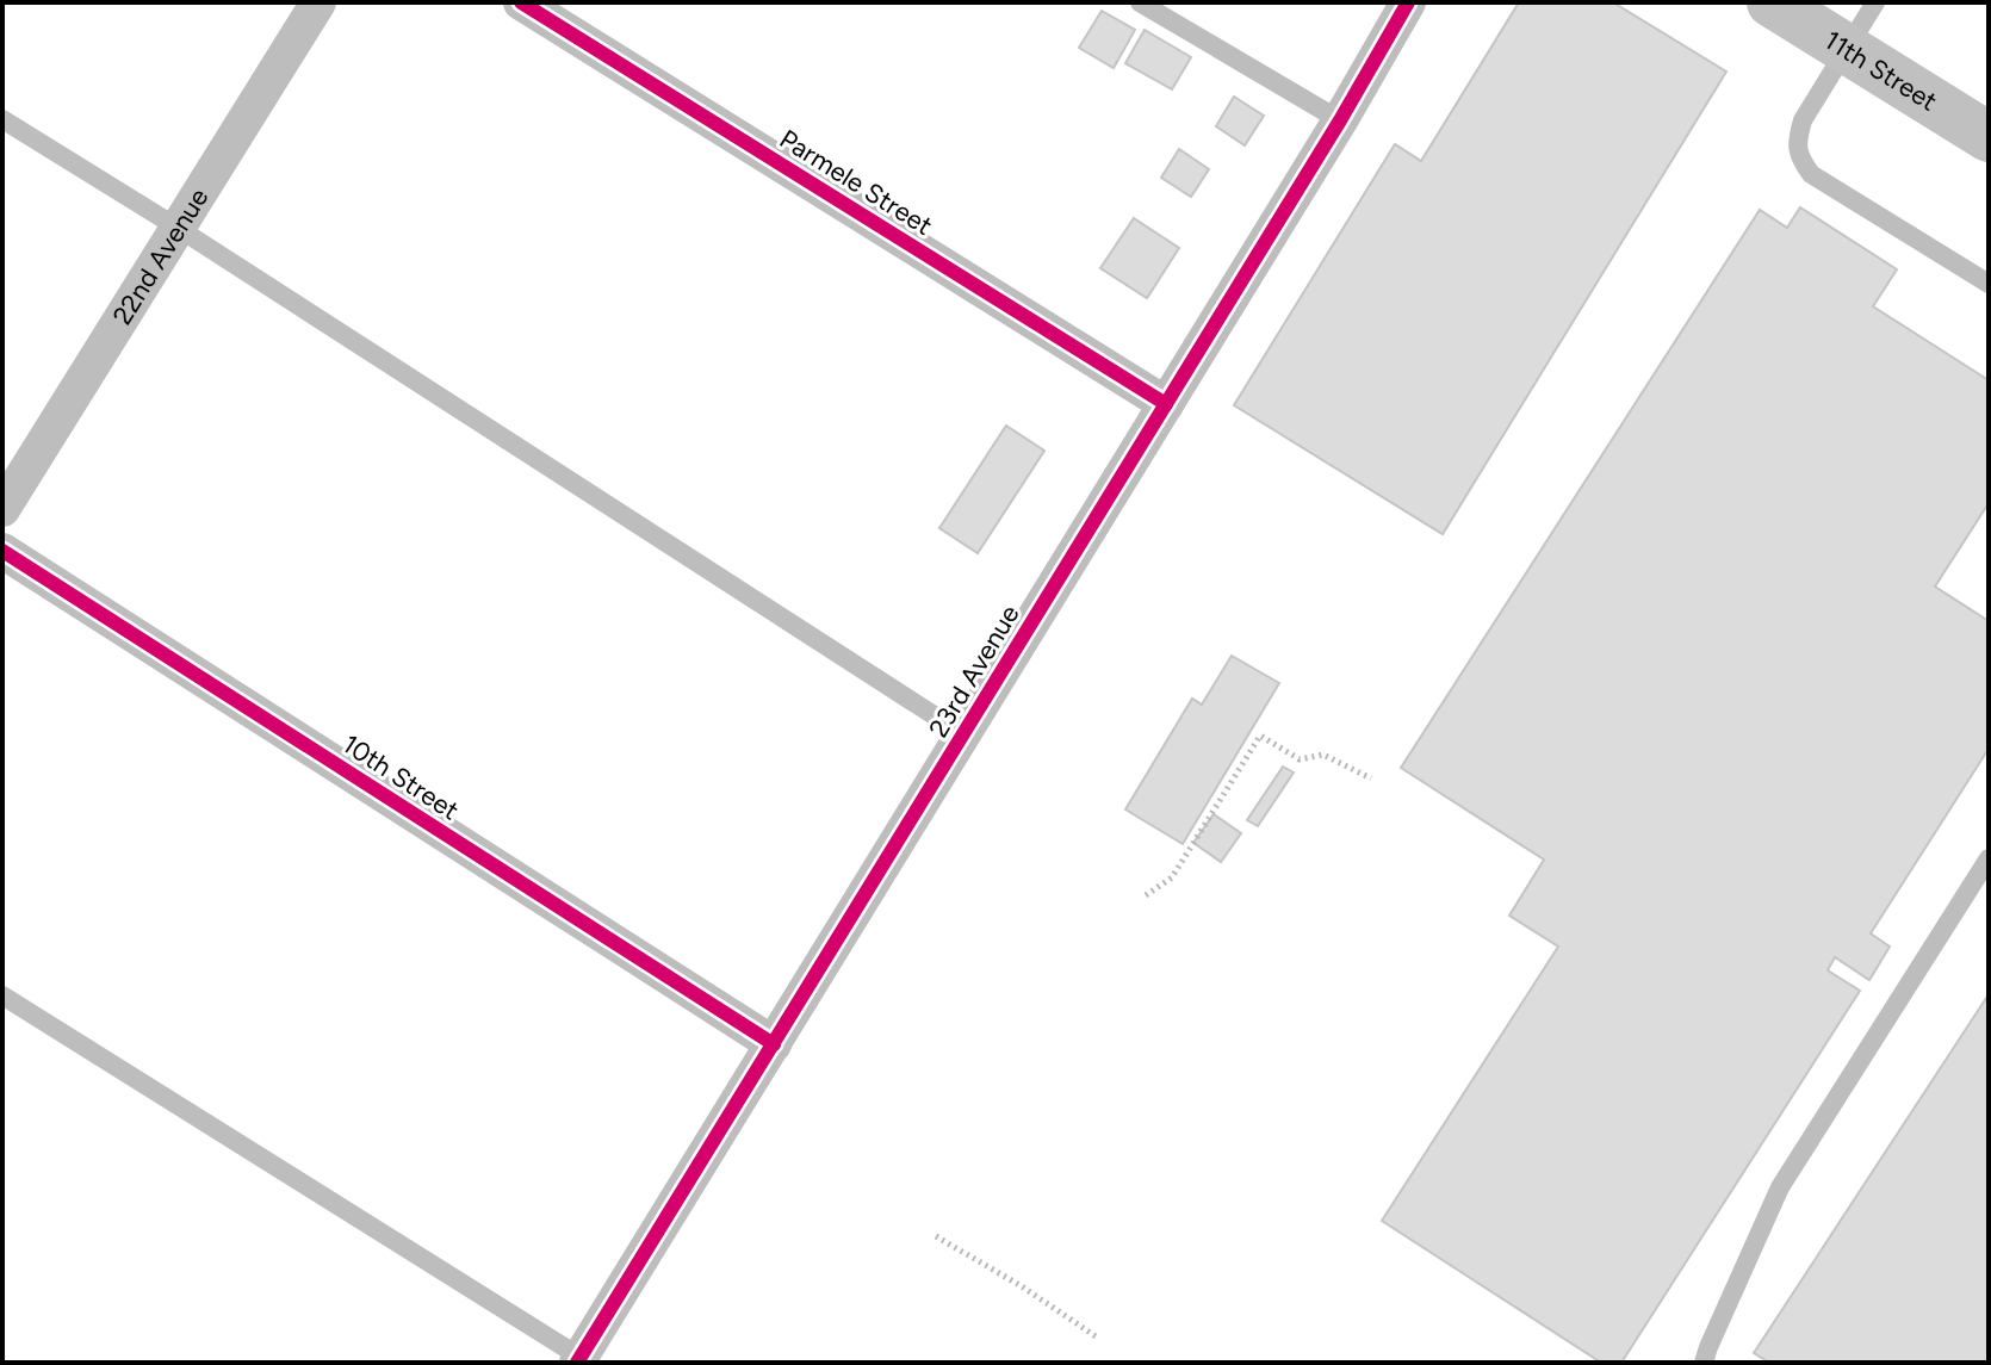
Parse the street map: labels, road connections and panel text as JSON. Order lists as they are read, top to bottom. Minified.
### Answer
{"streets":{"main road":["11th Street"],"street":["Parmele Street","22nd Avenue","23rd Avenue","10th Street"]},"crossings":[["Parmele Street","23rd Avenue"],["23rd Avenue","10th Street"]]}
